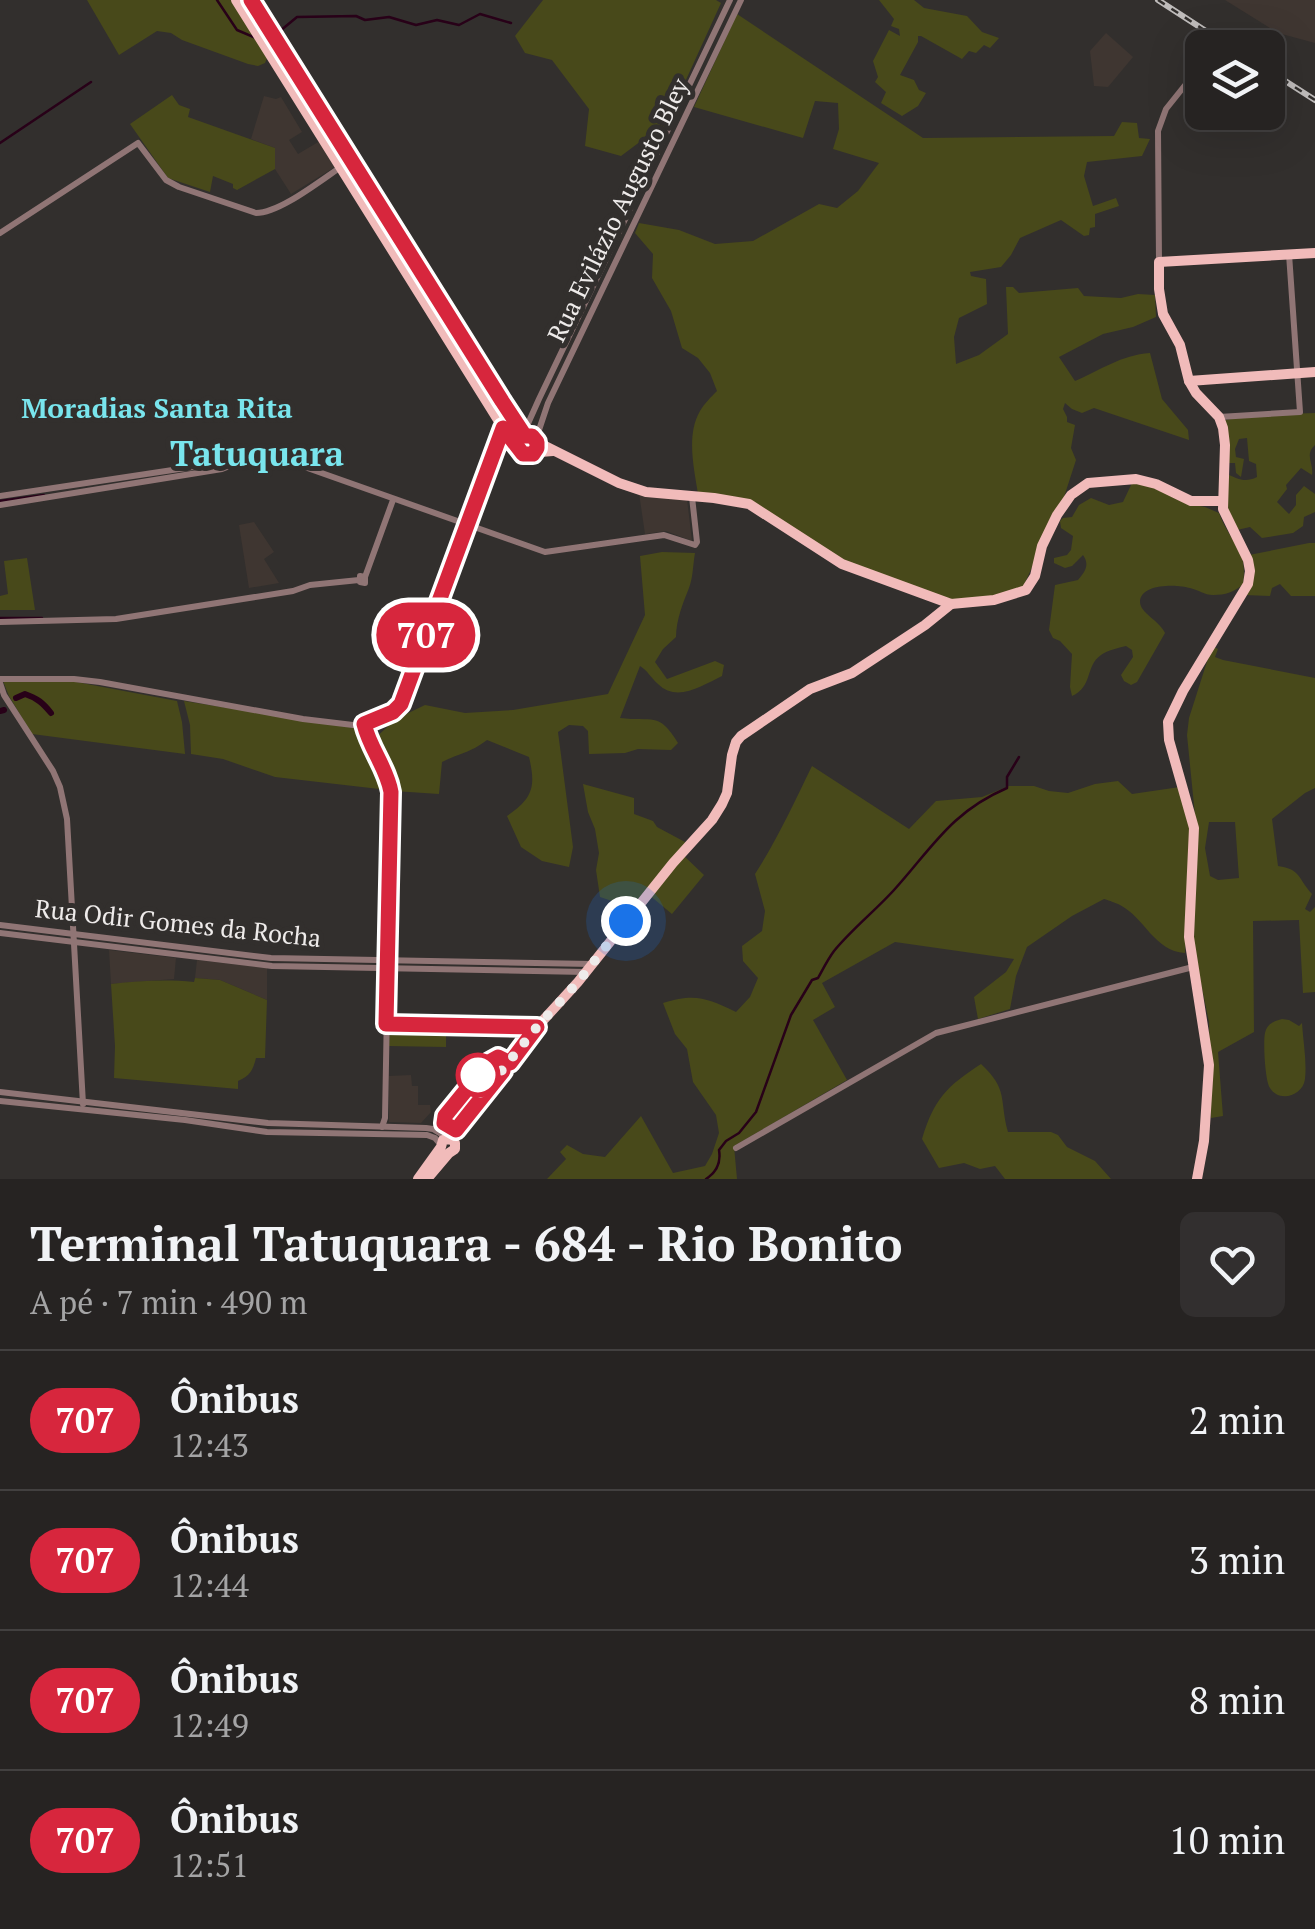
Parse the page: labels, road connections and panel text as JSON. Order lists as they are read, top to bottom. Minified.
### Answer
{"streets":{"street":["Rua Evilázio Augusto Bley","Rua Odir Gomes da Rocha"]},"districts":["Moradias Santa Rita","Tatuquara"],"lines":["bus line 707"],"page":{"on_map":"707","heading":["Terminal Tatuquara - 684 - Rio Bonito","A pé · 7 min · 490 m"],"list":[{"mark":"707","name":"Ônibus","note":"12:43","value":"2 min"},{"mark":"707","name":"Ônibus","note":"12:44","value":"3 min"},{"mark":"707","name":"Ônibus","note":"12:49","value":"8 min"},{"mark":"707","name":"Ônibus","note":"12:51","value":"10 min"}]}}
